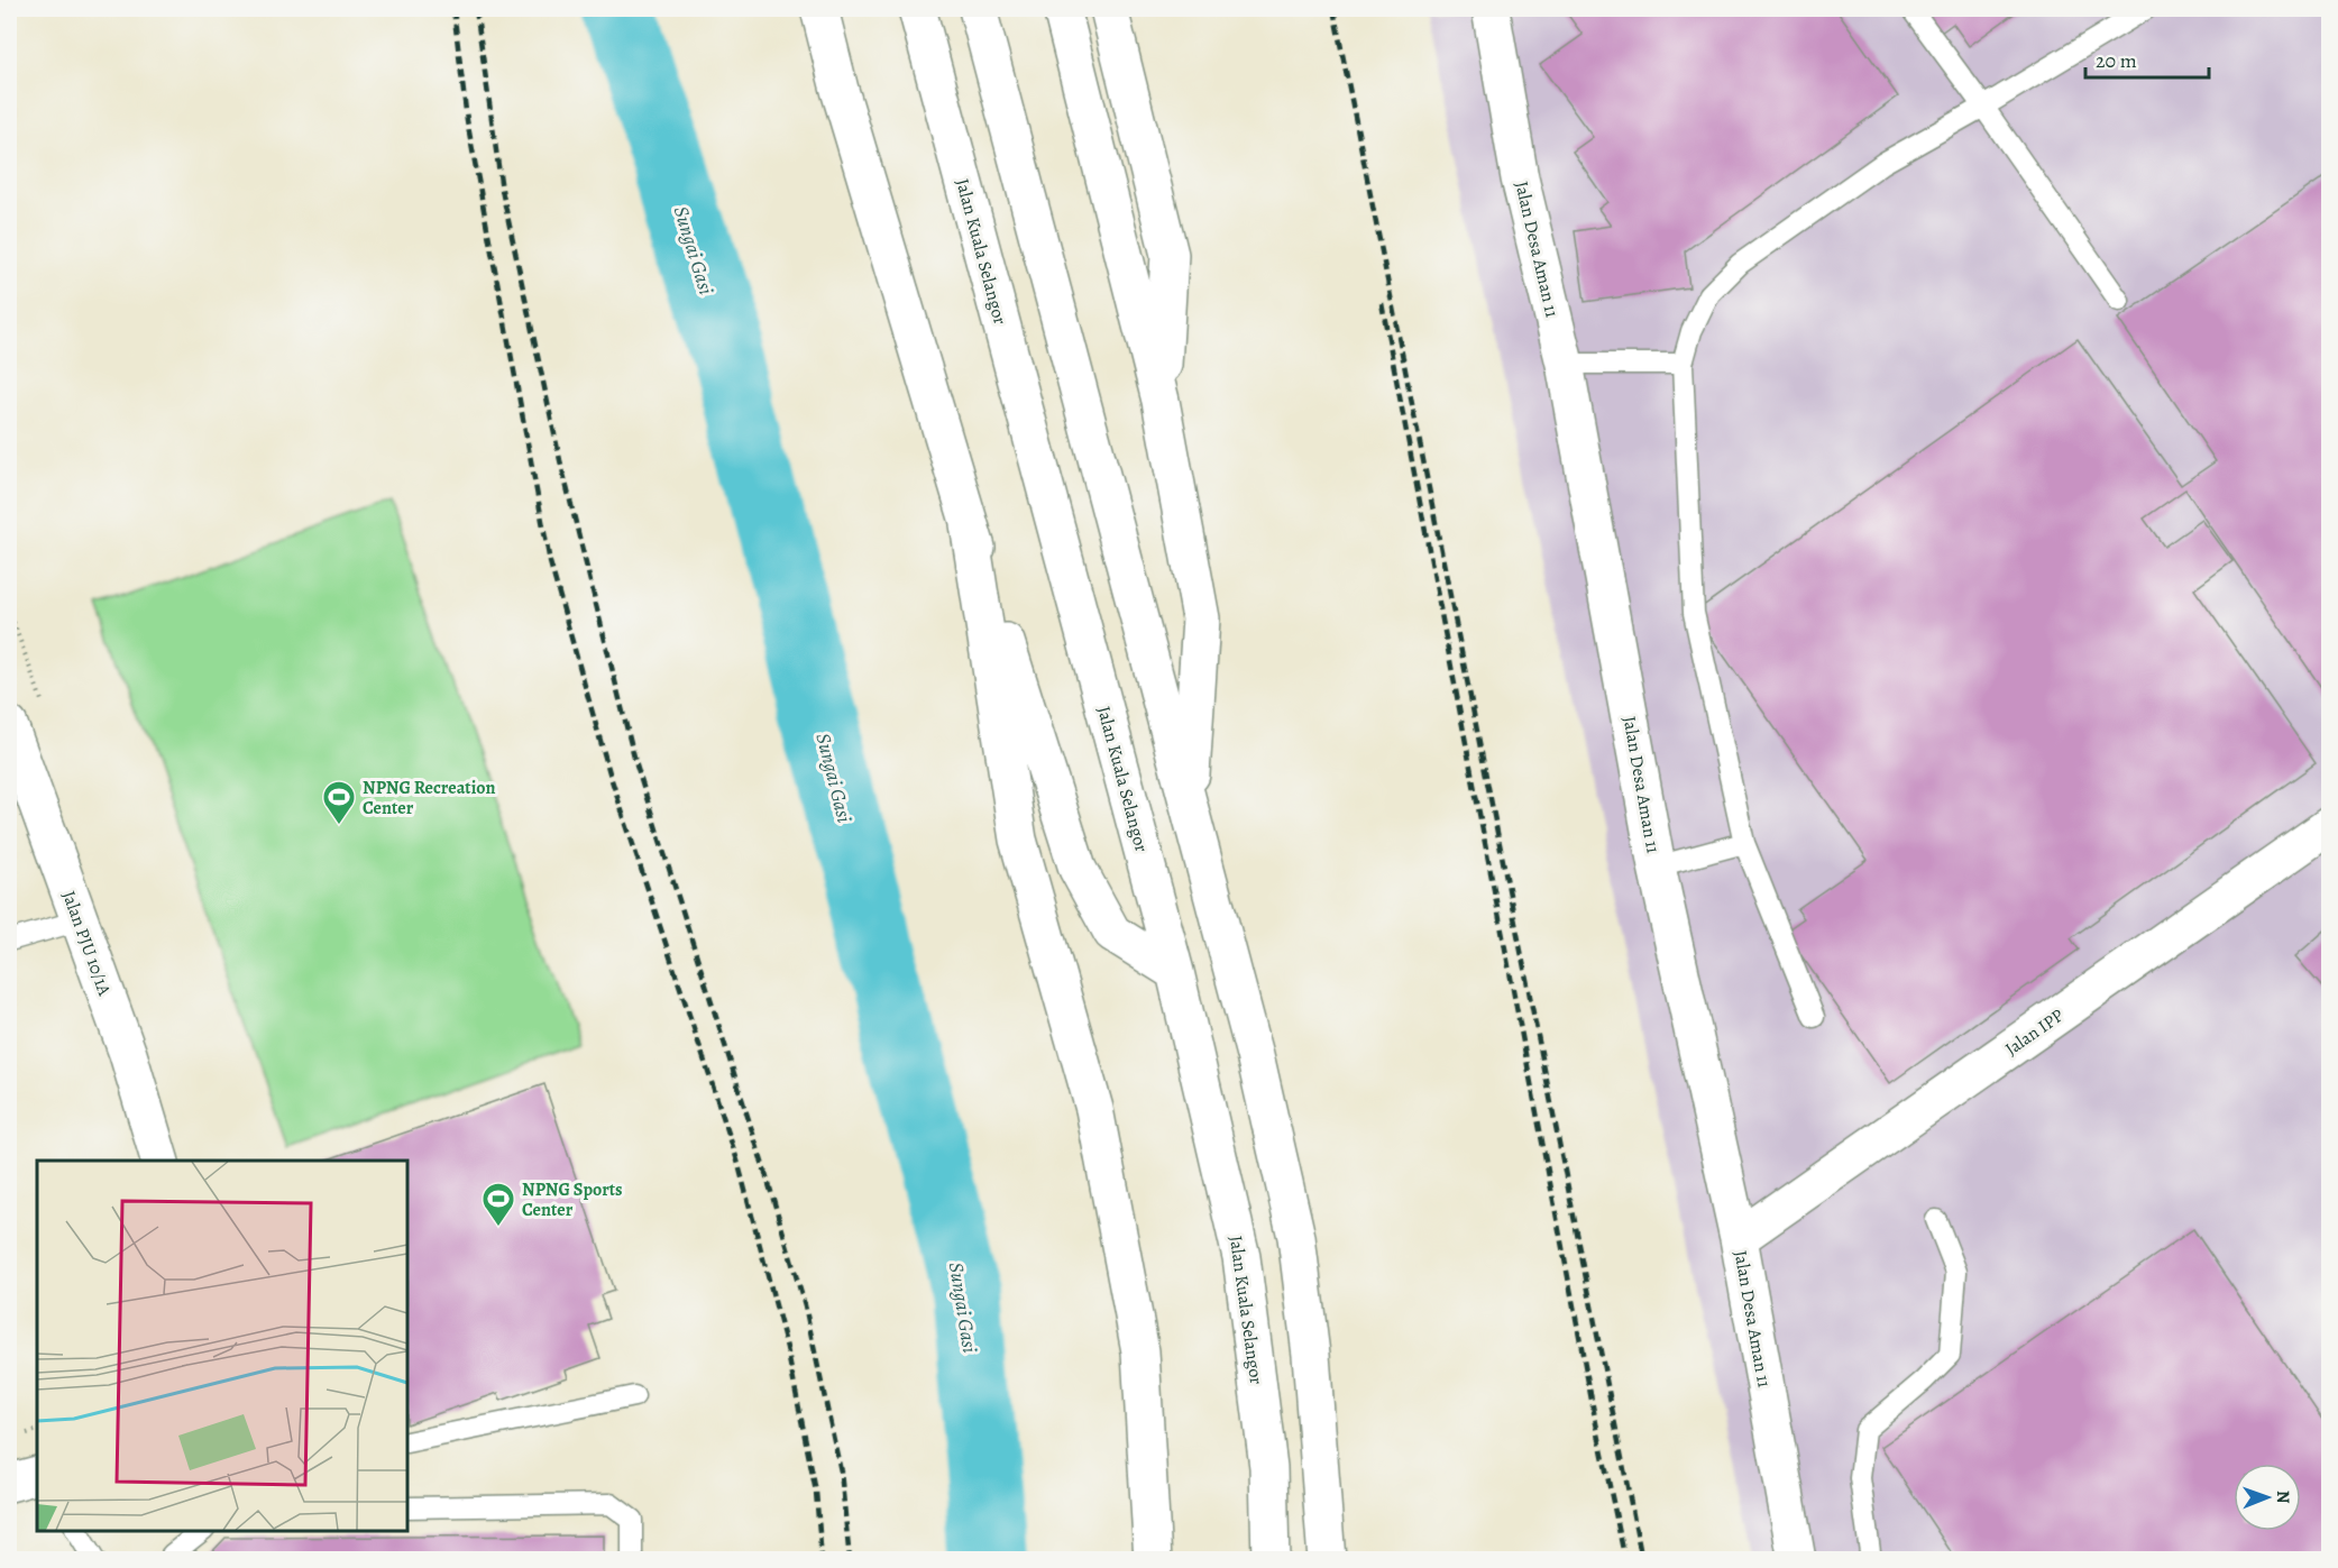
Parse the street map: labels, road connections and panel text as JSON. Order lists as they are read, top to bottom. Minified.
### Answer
{"streets":{"main road":["Jalan Desa Aman 11","Jalan Kuala Selangor","Jalan PJU 10/1A","Jalan IPP"]},"crossings":[["Jalan Desa Aman 11","Jalan IPP"]],"water":["Sungai Gasi"],"places":{"sports":["NPNG Recreation Center","NPNG Sports Center"]},"scale_bar":"20 m","north":"right"}
